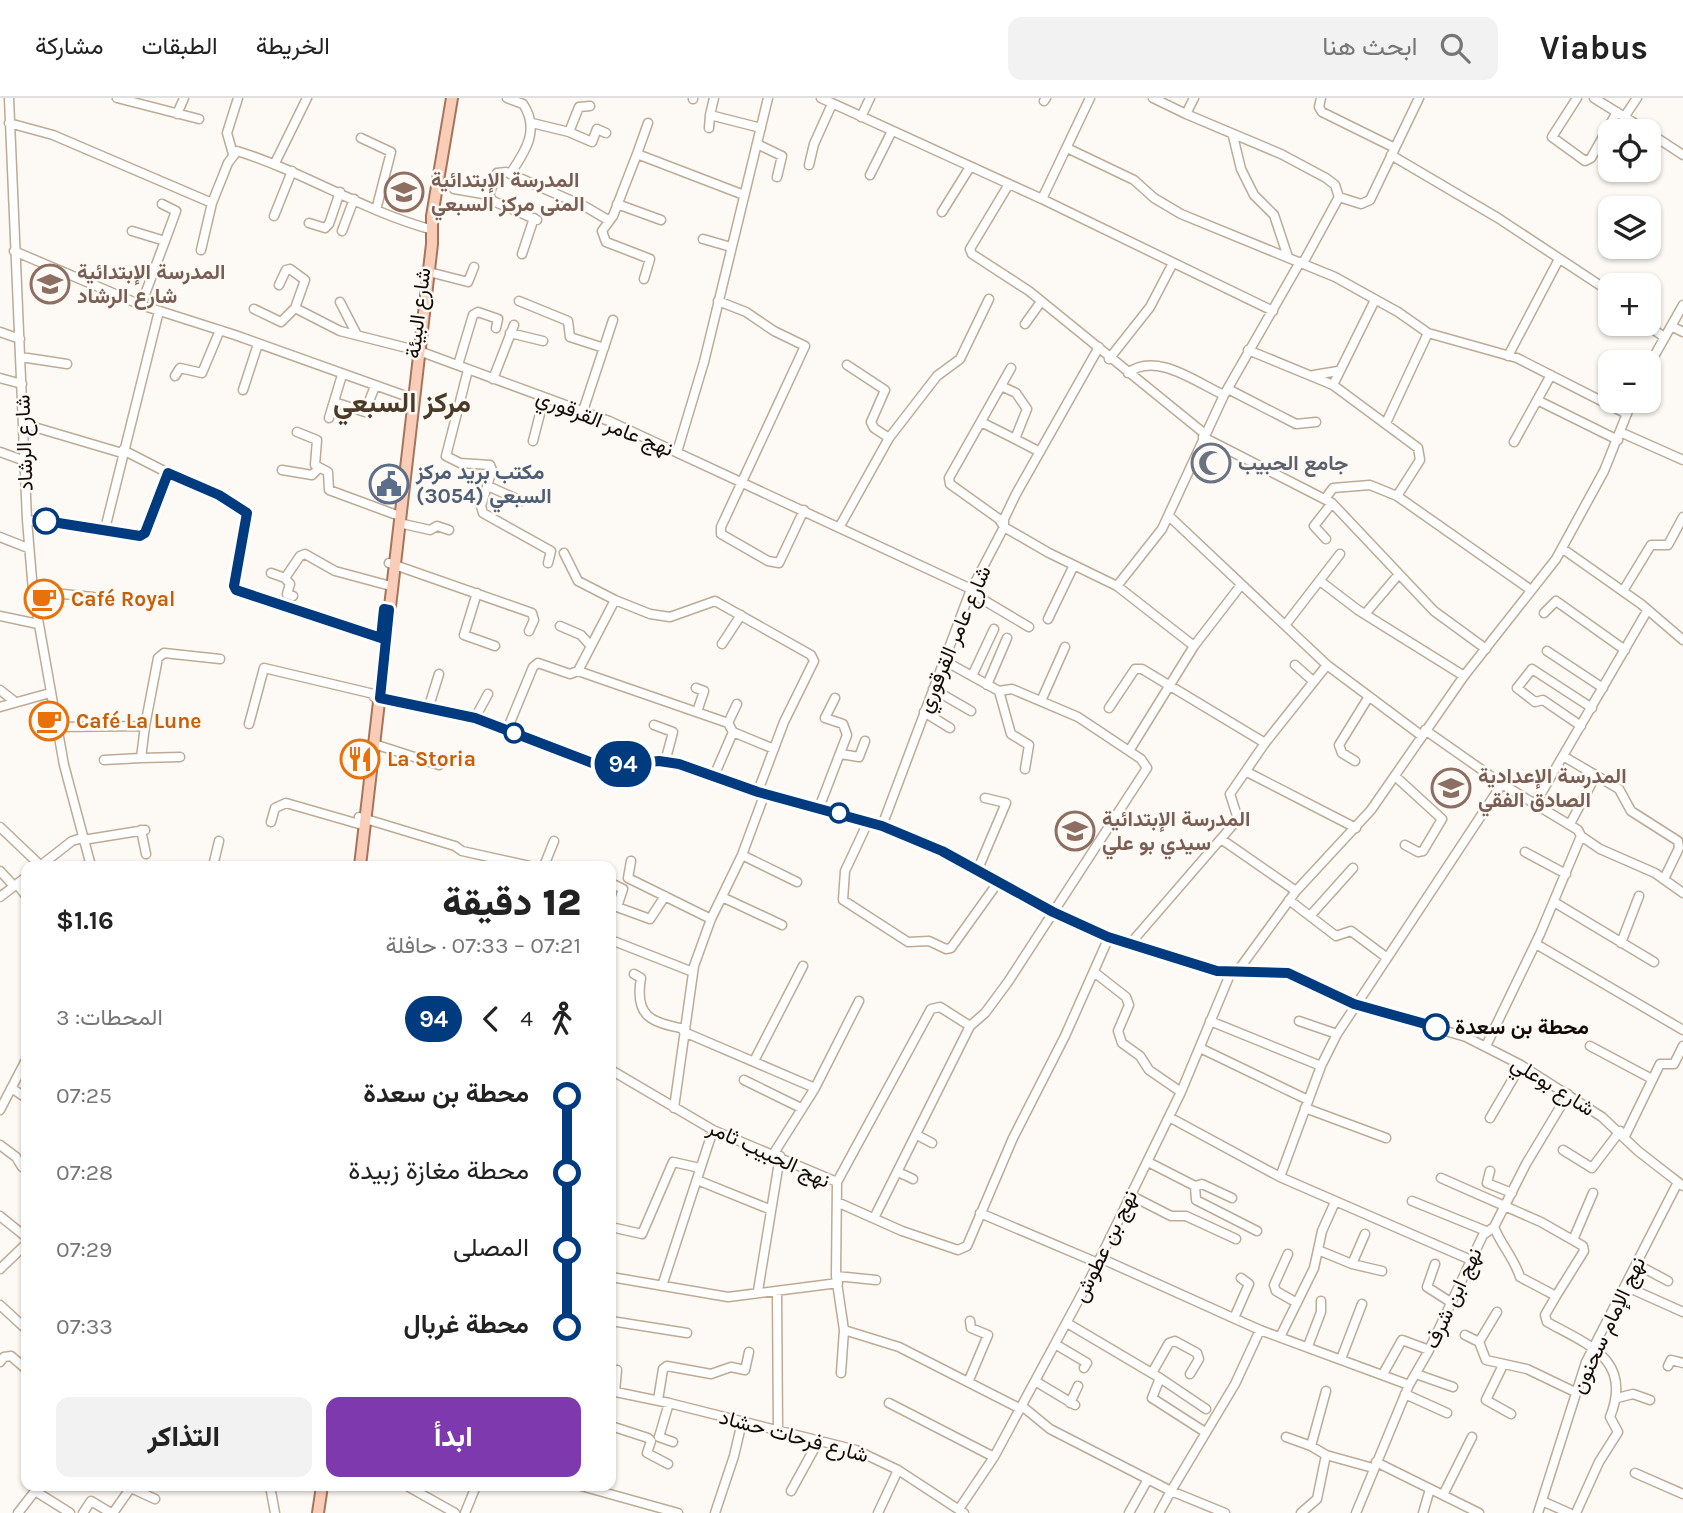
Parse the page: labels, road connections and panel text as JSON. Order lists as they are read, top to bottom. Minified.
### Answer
{"streets":{"main road":["شارع البيئة"],"street":["نهج عامر القرقوري","شارع الرشاد","شارع عامر القرقوري","شارع بوعلي","نهج الحبيب ثامر","نهج بن عطوش","نهج ابن شرف","نهج الإمام سحنون","شارع فرحات حشاد"]},"crossings":[["شارع البيئة","نهج عامر القرقوري"],["شارع البيئة","شارع بوعلي"],["نهج عامر القرقوري","شارع عامر القرقوري"],["شارع عامر القرقوري","شارع بوعلي"],["شارع بوعلي","نهج بن عطوش"],["شارع بوعلي","نهج ابن شرف"],["شارع بوعلي","نهج الإمام سحنون"],["نهج بن عطوش","شارع فرحات حشاد"]],"districts":["مركز السبعي"],"places":{"school or university":["المدرسة الإبتدائية المنى مركز السبعي","المدرسة الإبتدائية شارع الرشاد","المدرسة الإعدادية الصادق الفقي","المدرسة الإبتدائية سيدي بو علي"],"mosque":["جامع الحبيب"],"public building":["مكتب بريد مركز السبعي (3054)"],"cafe":["Café Royal","Café La Lune"],"restaurant":["La Storia"],"other":["محطة بن سعدة"]},"lines":["bus line 94"],"page":{"header":"Viabus","search":"ابحث هنا","nav":["الخريطة","الطبقات","مشاركة"],"on_map":"94","map_buttons":["+","−"],"heading":["12 دقيقة","07:21 – 07:33 · حافلة","$1.16"],"legs":["4","94","المحطات: 3"],"list":[{"name":"محطة بن سعدة","value":"07:25"},{"name":"محطة مغازة زبيدة","value":"07:28"},{"name":"المصلى","value":"07:29"},{"name":"محطة غربال","value":"07:33"}],"buttons":["ابدأ","التذاكر"]}}
